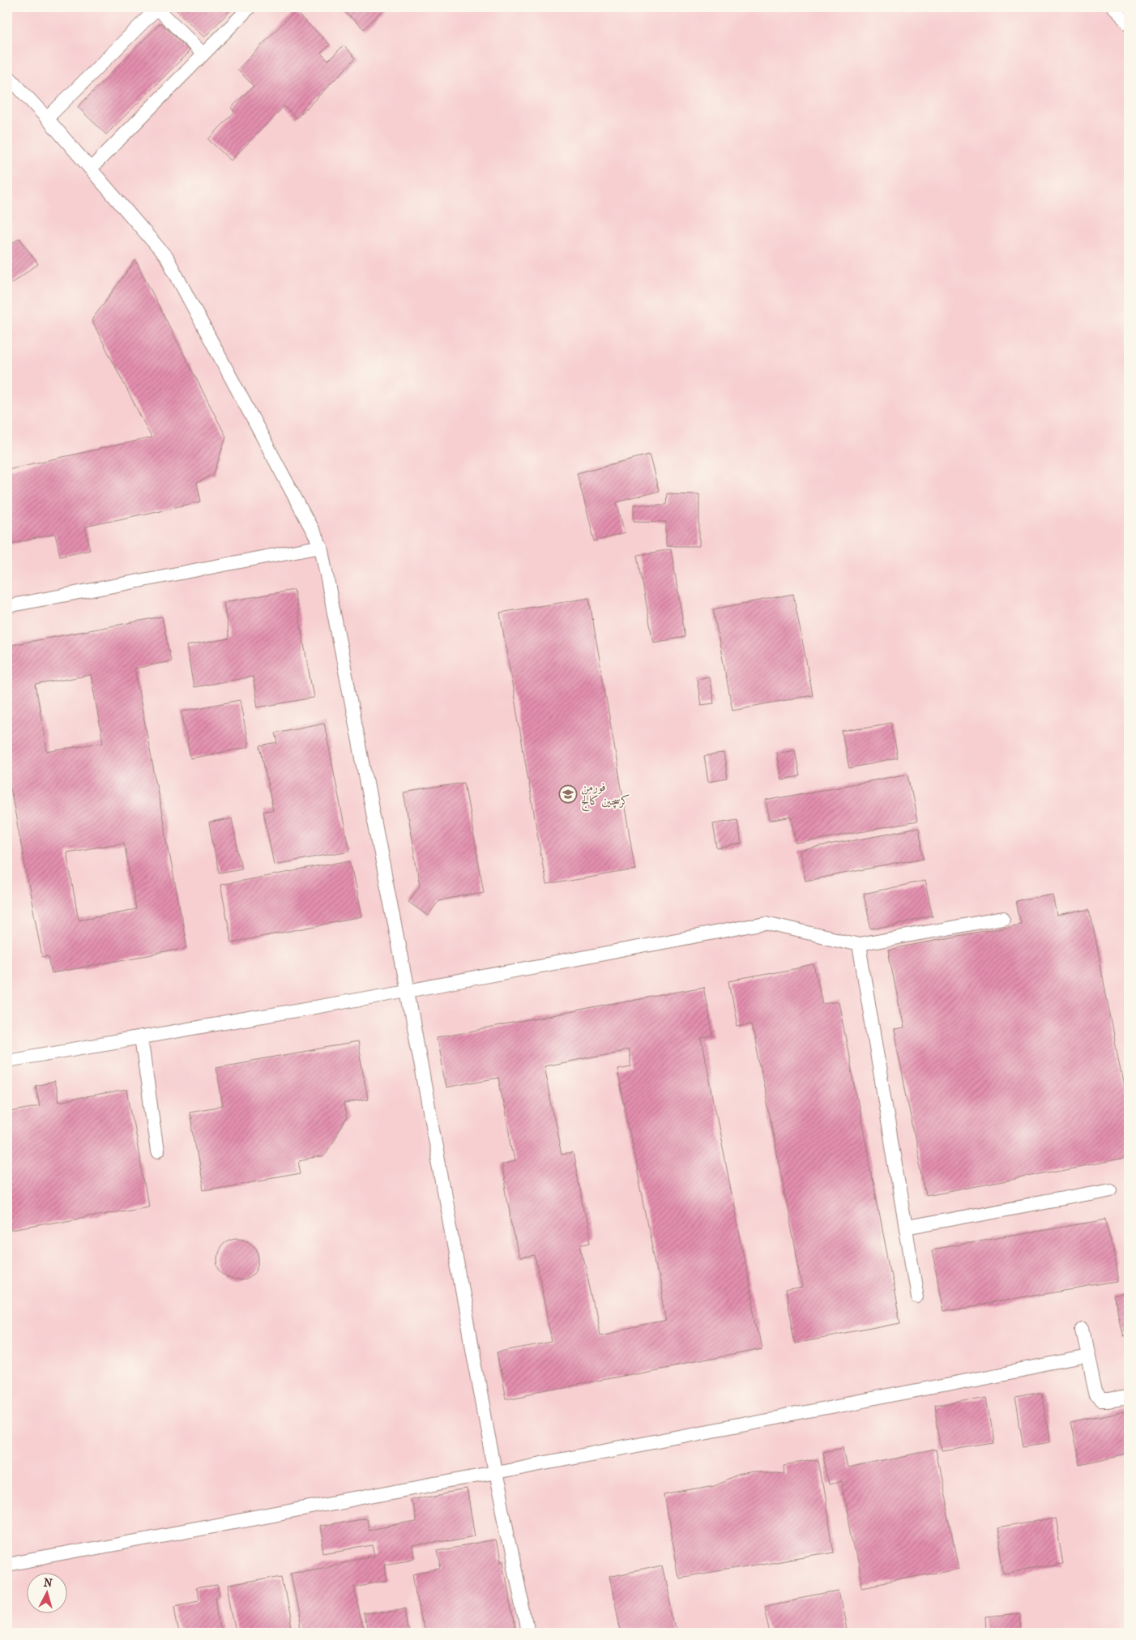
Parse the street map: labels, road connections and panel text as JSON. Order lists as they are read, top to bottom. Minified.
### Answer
{"places":{"school or university":["فورمن کرسچین کالج"]},"north":"top"}
